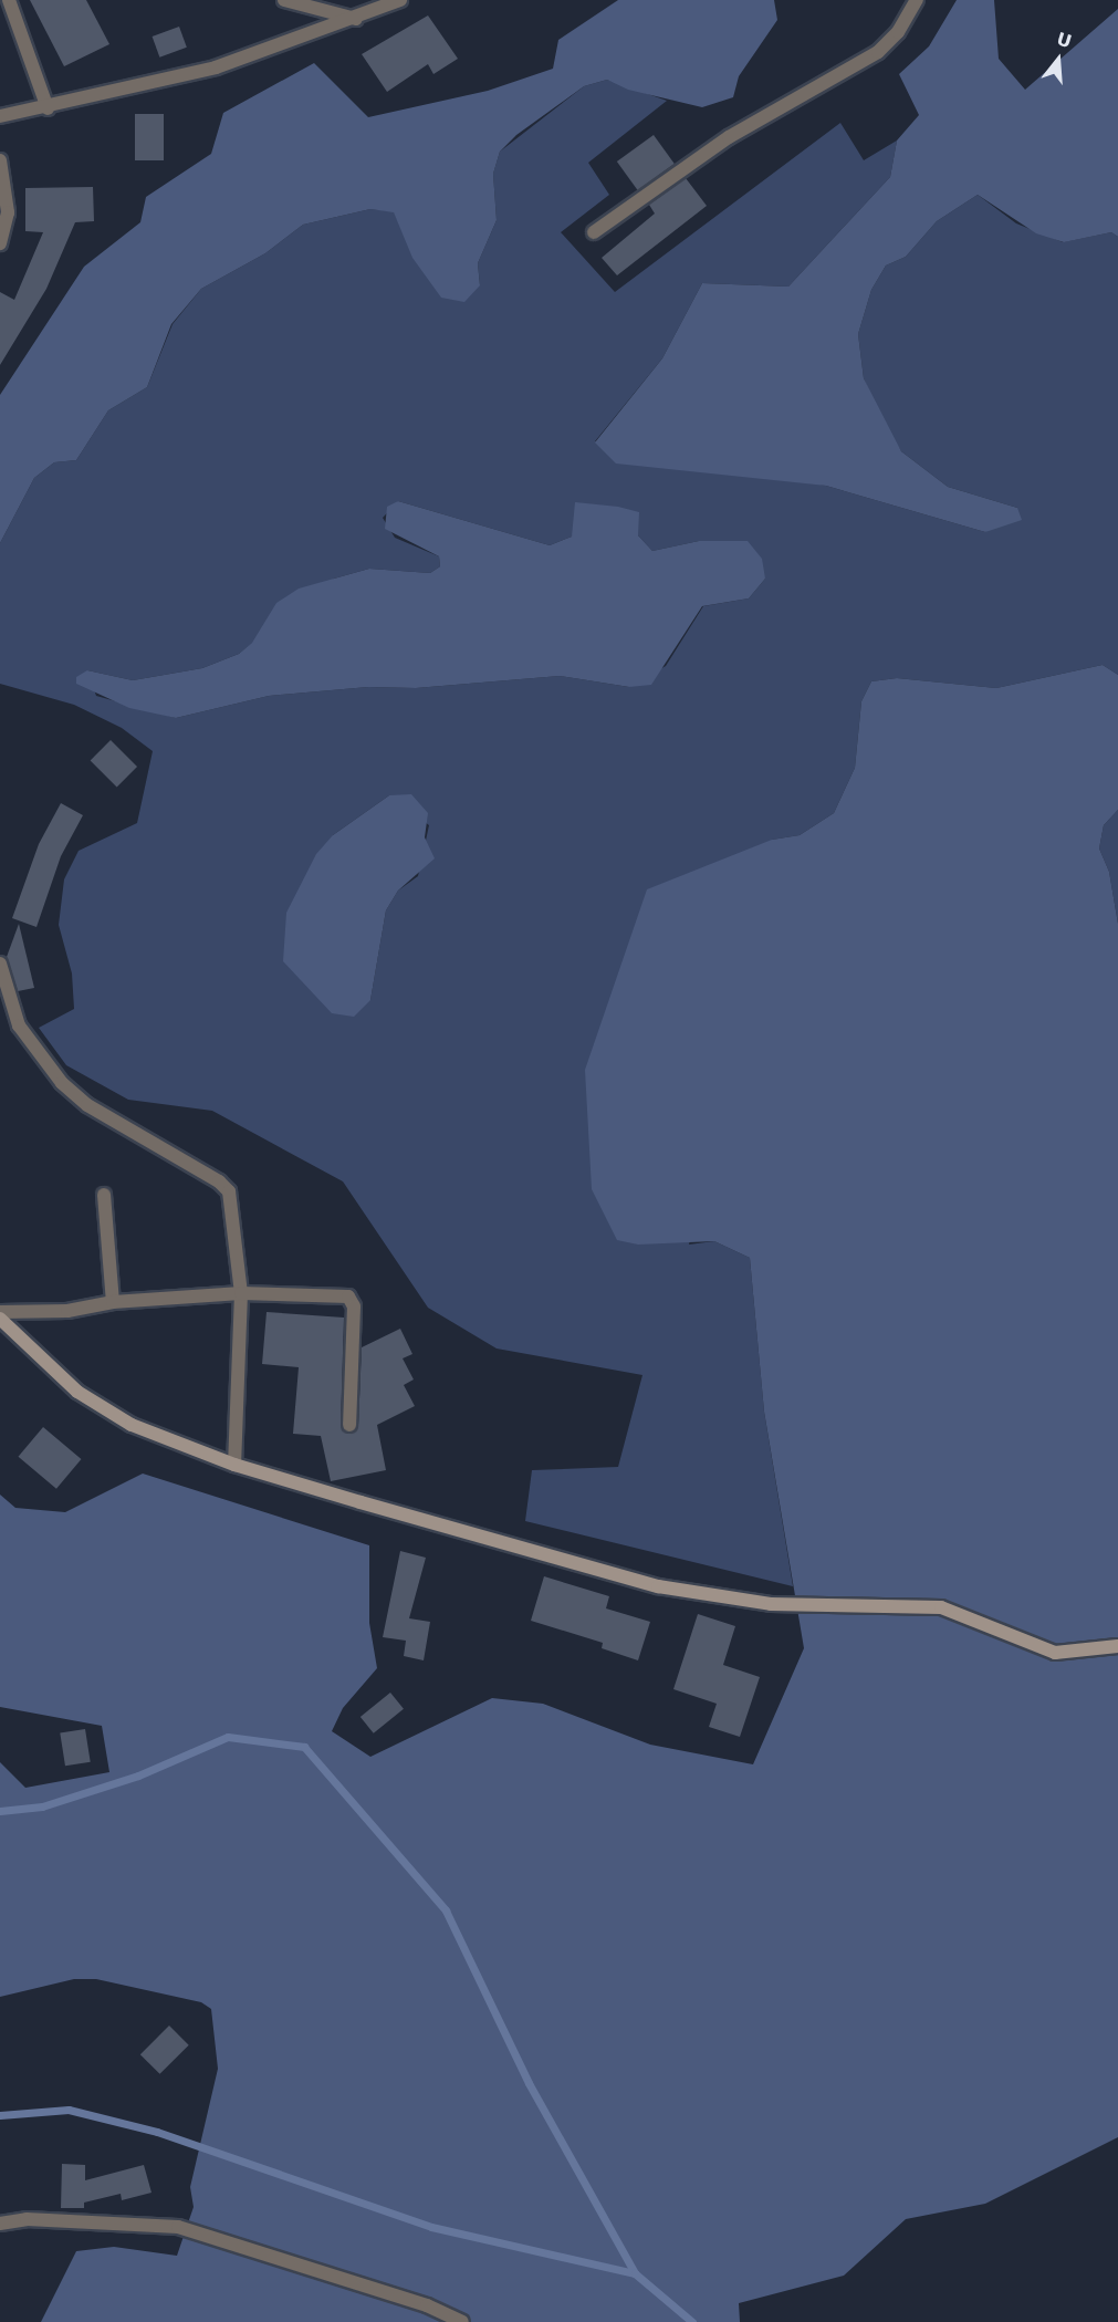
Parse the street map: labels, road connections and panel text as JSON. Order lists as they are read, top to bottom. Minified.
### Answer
{"north":"top"}
